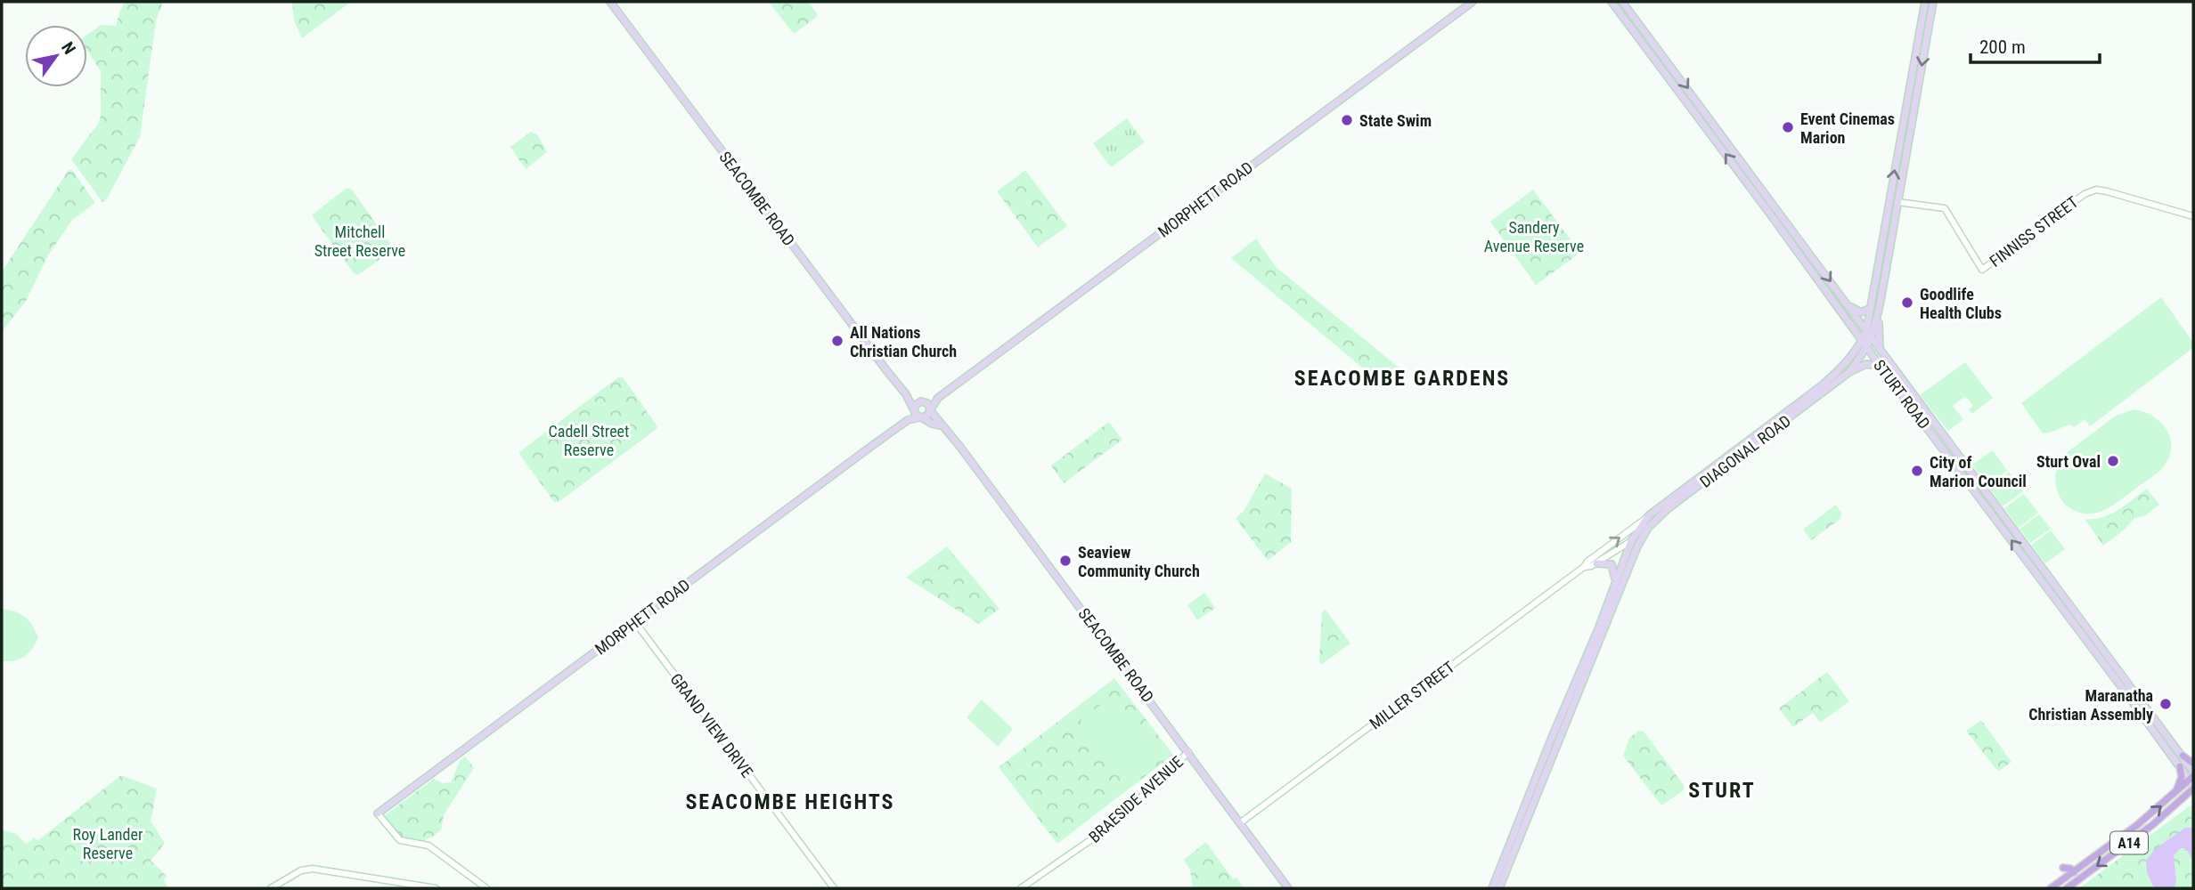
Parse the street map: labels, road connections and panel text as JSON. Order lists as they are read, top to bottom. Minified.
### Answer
{"streets":{"main road":["SEACOMBE ROAD","MORPHETT ROAD","STURT ROAD","DIAGONAL ROAD","A14"],"street":["FINNISS STREET","MILLER STREET","GRAND VIEW DRIVE","BRAESIDE AVENUE"]},"crossings":[["SEACOMBE ROAD","MORPHETT ROAD"],["SEACOMBE ROAD","MILLER STREET"],["SEACOMBE ROAD","BRAESIDE AVENUE"],["MORPHETT ROAD","GRAND VIEW DRIVE"],["FINNISS STREET","DIAGONAL ROAD"],["STURT ROAD","DIAGONAL ROAD"],["STURT ROAD","A14"],["DIAGONAL ROAD","MILLER STREET"]],"districts":["SEACOMBE GARDENS","STURT","SEACOMBE HEIGHTS"],"parks":["Sandery Avenue Reserve","Mitchell Street Reserve","Cadell Street Reserve","Roy Lander Reserve"],"places":["State Swim","Event Cinemas Marion","Goodlife Health Clubs","All Nations Christian Church","Sturt Oval","City of Marion Council","Seaview Community Church","Maranatha Christian Assembly"],"scale_bar":"200 m","north":"top right"}
